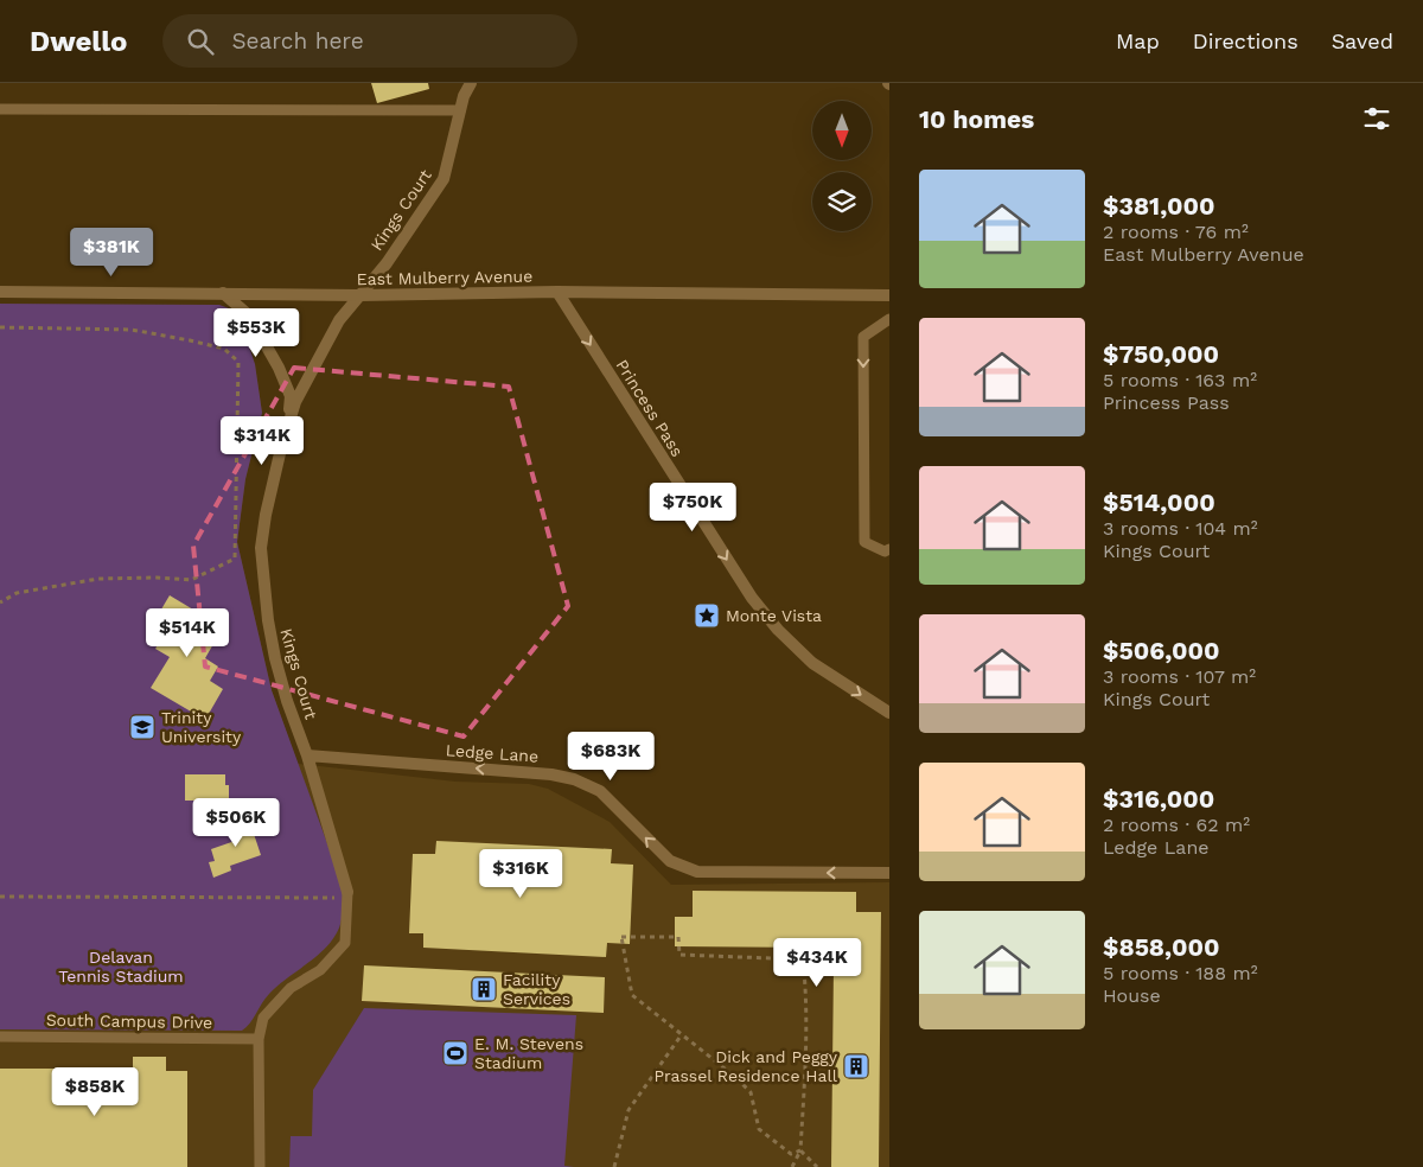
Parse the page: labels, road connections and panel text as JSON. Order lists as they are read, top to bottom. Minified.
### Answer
{"streets":{"street":["Kings Court","East Mulberry Avenue","Princess Pass","Ledge Lane"],"lane":["South Campus Drive"]},"crossings":[["Kings Court","East Mulberry Avenue"],["Kings Court","Ledge Lane"],["East Mulberry Avenue","Princess Pass"]],"one_way":["Princess Pass","Ledge Lane"],"parks":["Delavan Tennis Stadium"],"places":{"place":["Monte Vista"],"school or university":["Trinity University"],"building":["Facility Services","Dick and Peggy Prassel Residence Hall"],"sports":["E. M. Stevens Stadium"]},"north":"bottom","page":{"header":"Dwello","search":"Search here","nav":["Map","Directions","Saved"],"heading":"10 homes","list":[{"name":"$381,000","note":"2 rooms · 76 m² · East Mulberry Avenue"},{"name":"$750,000","note":"5 rooms · 163 m² · Princess Pass"},{"name":"$514,000","note":"3 rooms · 104 m² · Kings Court"},{"name":"$506,000","note":"3 rooms · 107 m² · Kings Court"},{"name":"$316,000","note":"2 rooms · 62 m² · Ledge Lane"},{"name":"$858,000","note":"5 rooms · 188 m² · House"}],"price":["$381K","$553K","$314K","$750K","$514K","$683K","$506K","$316K","$434K","$858K"]}}
